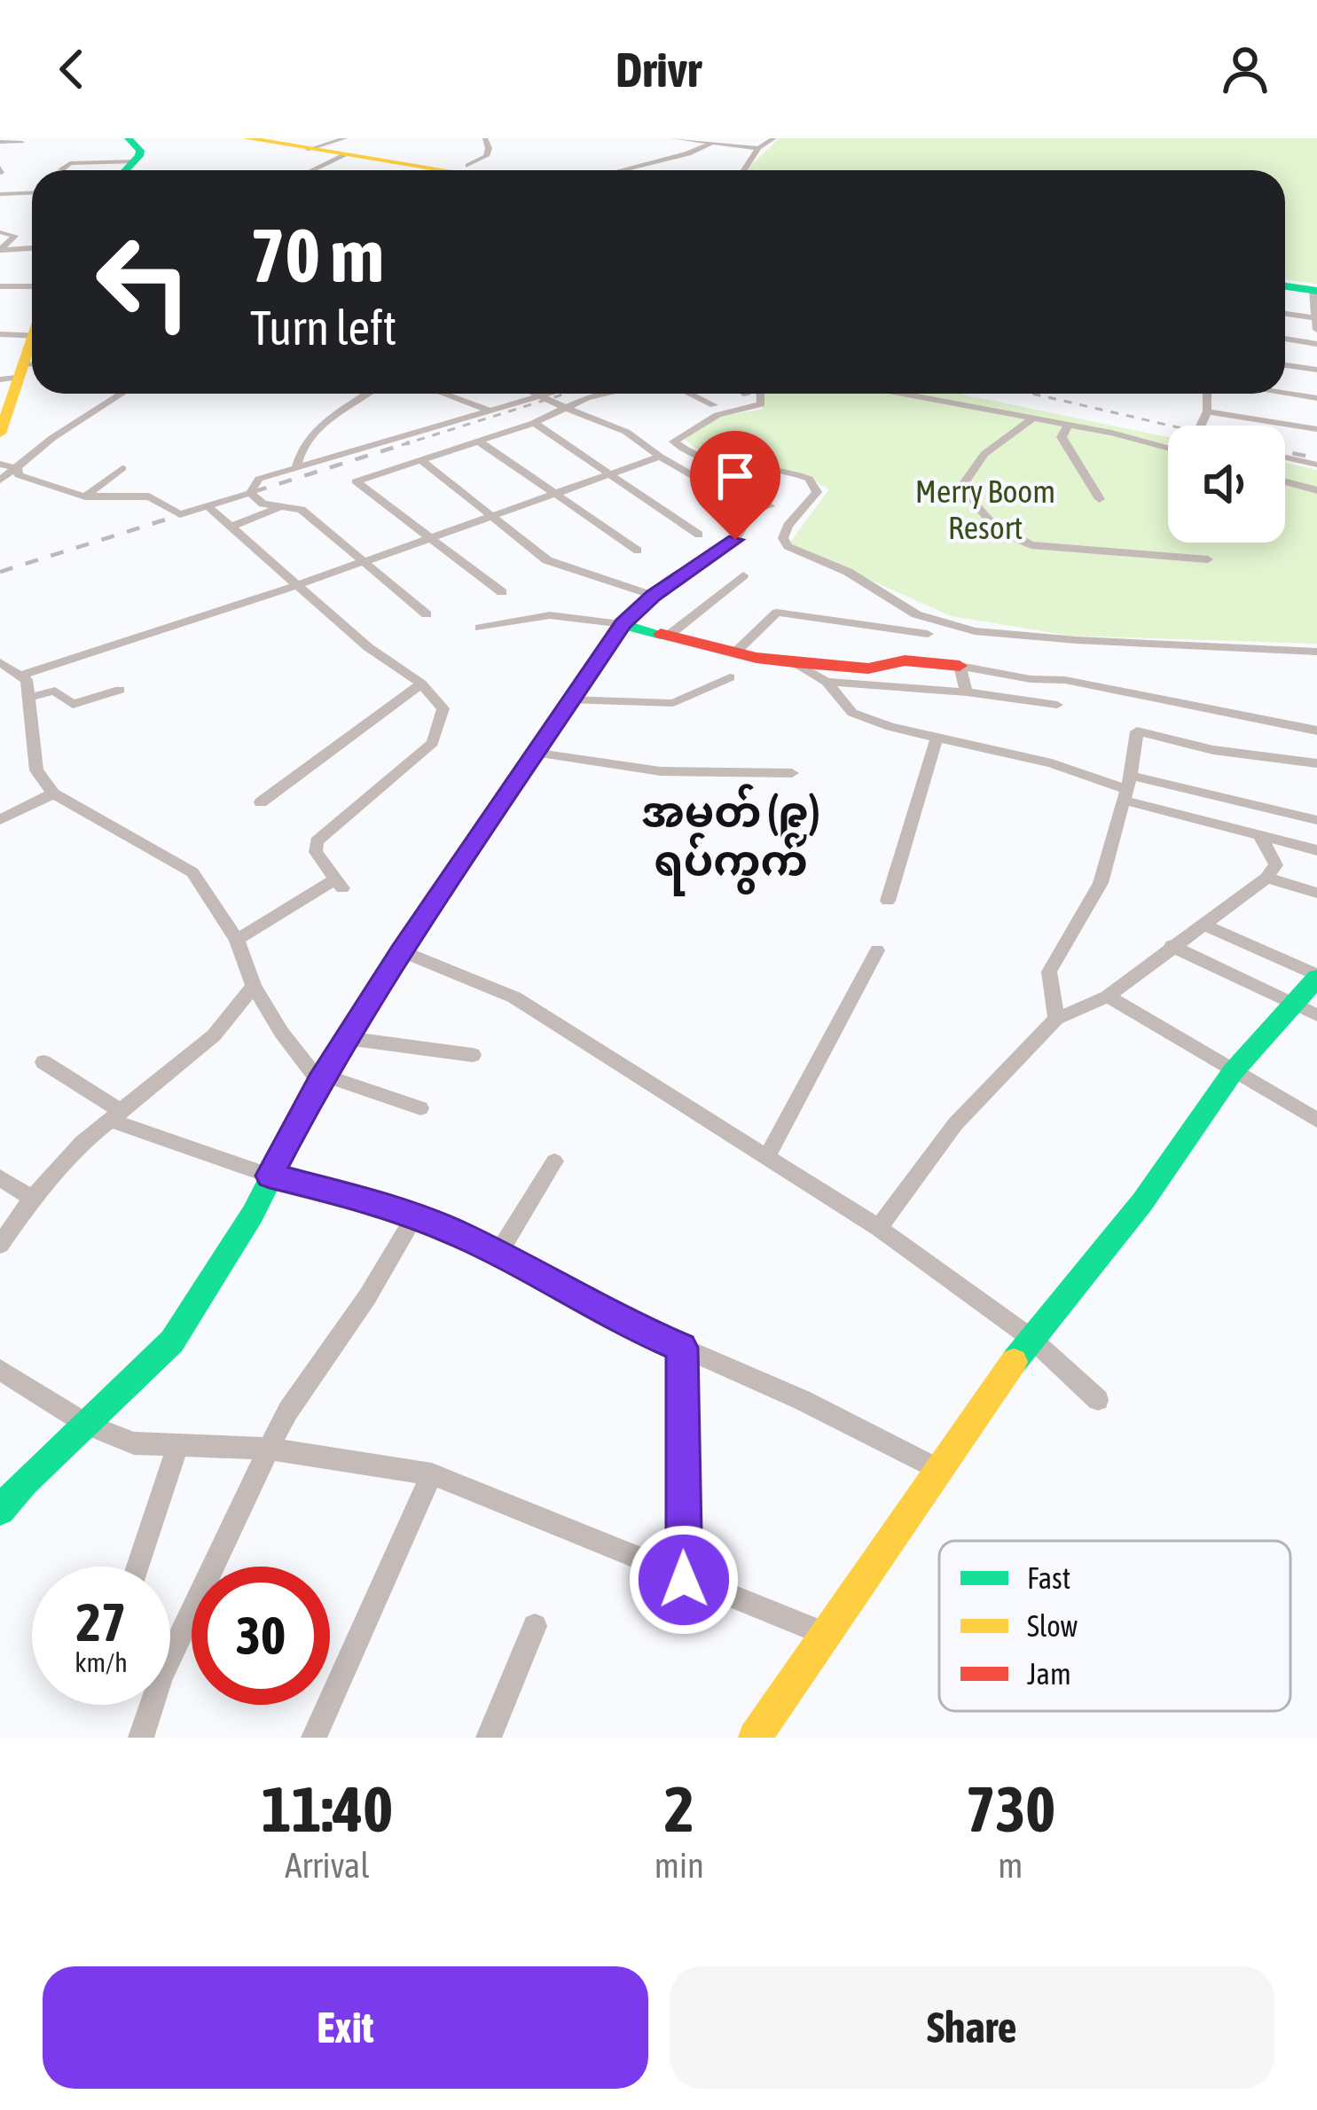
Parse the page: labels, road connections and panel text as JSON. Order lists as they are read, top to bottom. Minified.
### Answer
{"districts":["အမှတ် (၉) ရပ်ကွက်"],"parks":["Merry Boom Resort"],"legend":["Fast","Slow","Jam"],"page":{"header":"Drivr","turn":["70 m","Turn left"],"speed":"27 km/h","limit":"30","eta":["11:40","Arrival","2","min","730","m"],"buttons":["Exit","Share"]}}
